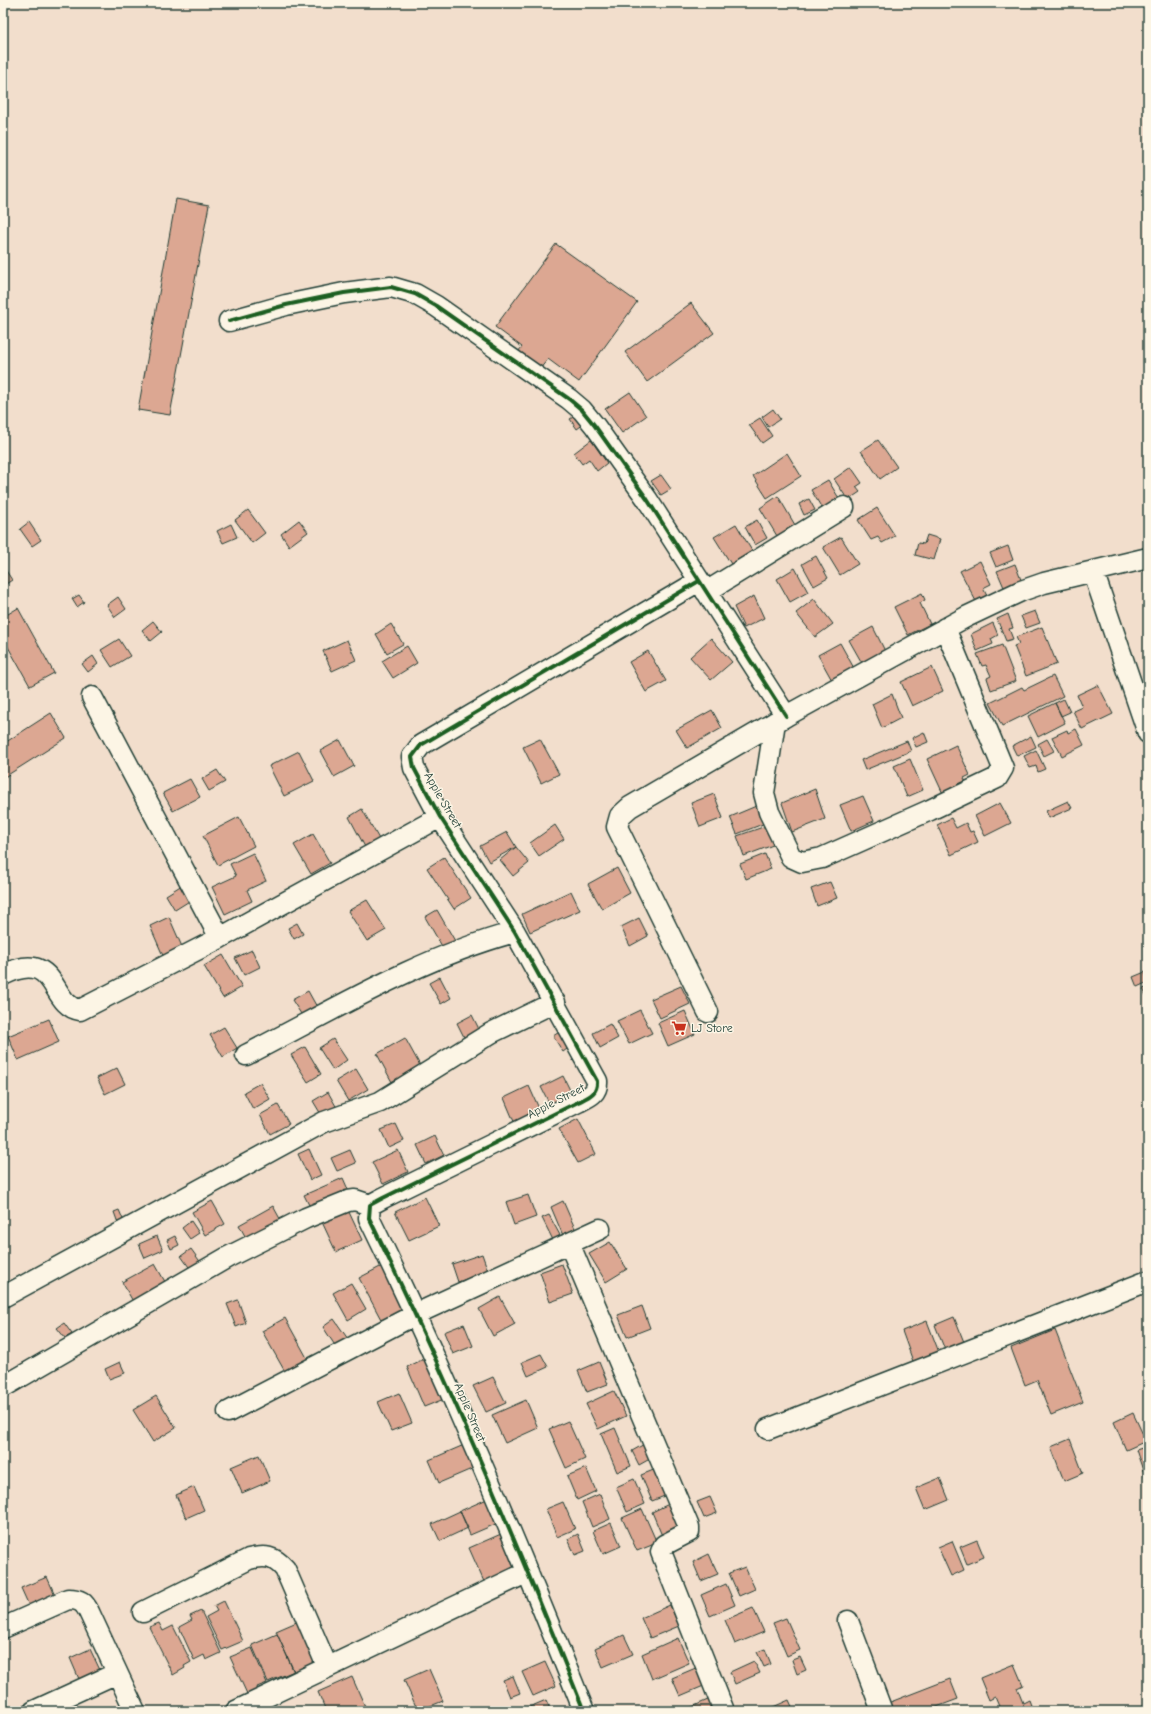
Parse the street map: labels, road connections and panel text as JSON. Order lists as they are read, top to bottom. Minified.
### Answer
{"streets":{"street":["Apple Street"]},"places":{"supermarket":["LJ Store"]}}
